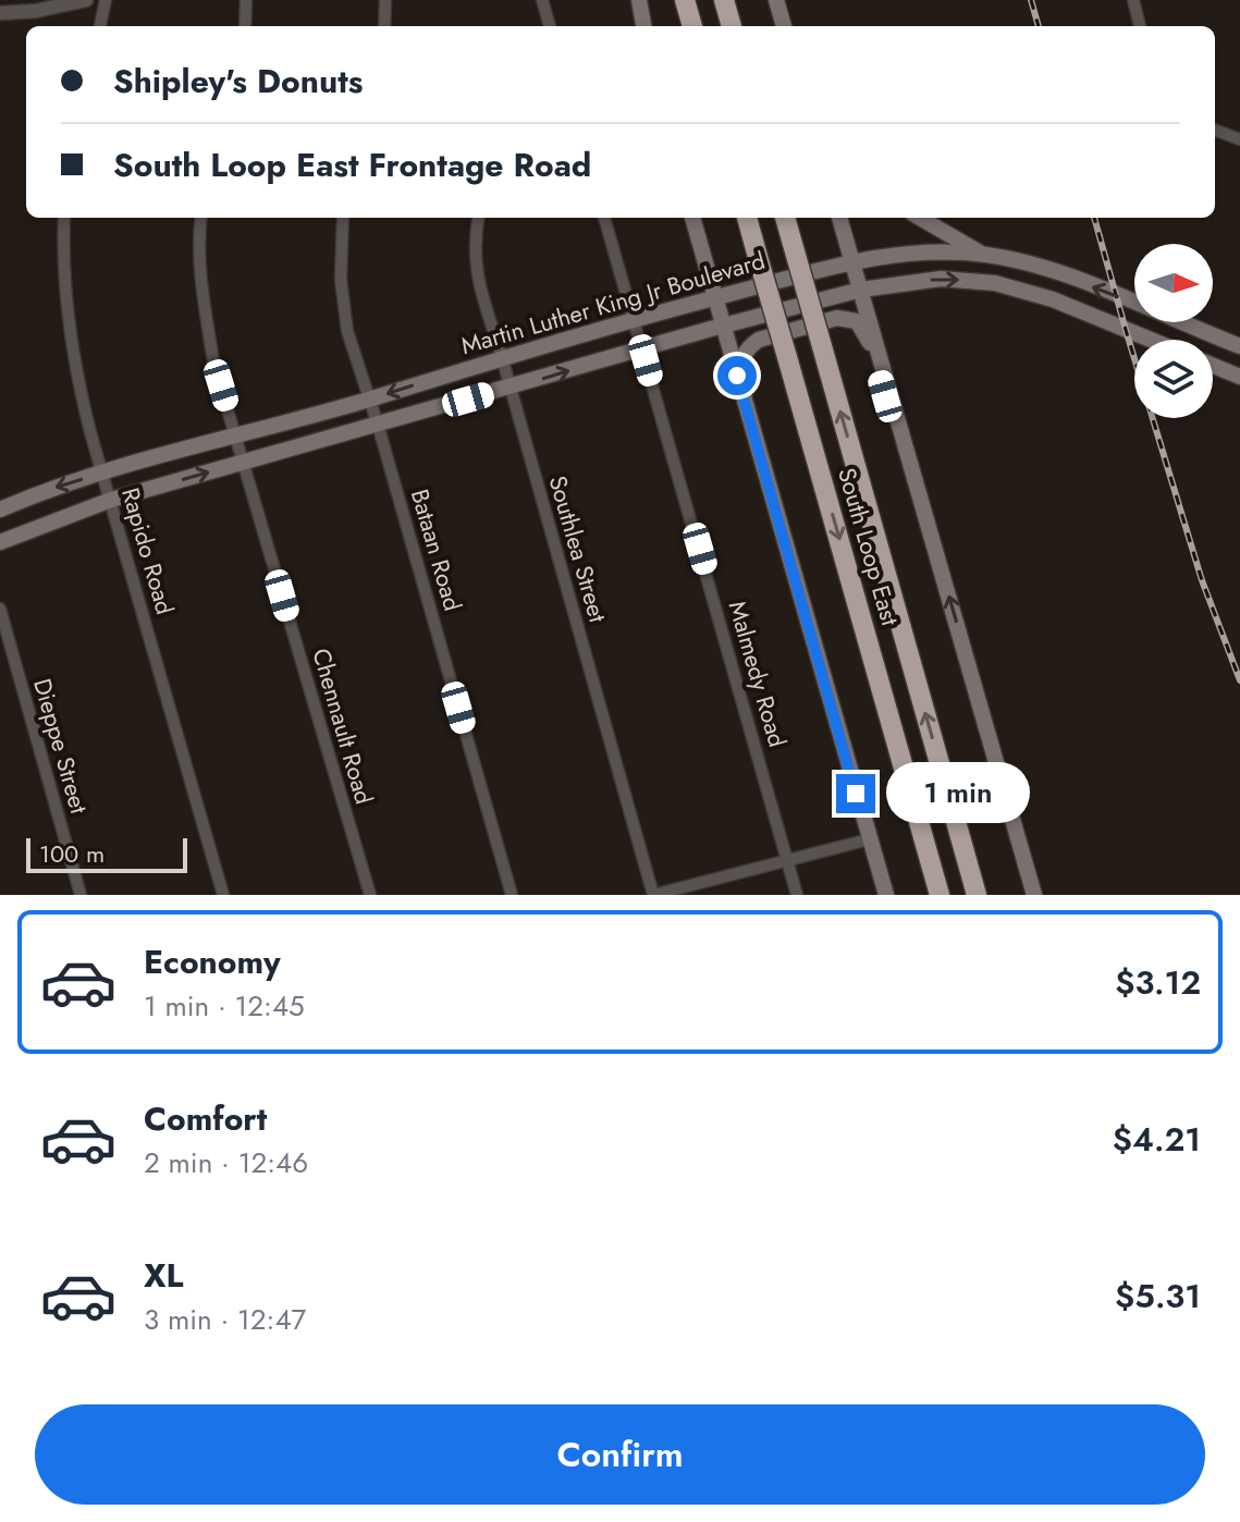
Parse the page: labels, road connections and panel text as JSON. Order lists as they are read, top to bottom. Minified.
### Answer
{"streets":{"highway":["South Loop East"],"main road":["Martin Luther King Jr Boulevard"],"street":["Southlea Street","Bataan Road","Rapido Road","Malmedy Road","Chennault Road","Dieppe Street"]},"crossings":[["Martin Luther King Jr Boulevard","Southlea Street"],["Martin Luther King Jr Boulevard","Bataan Road"],["Martin Luther King Jr Boulevard","Rapido Road"],["Martin Luther King Jr Boulevard","Malmedy Road"],["Martin Luther King Jr Boulevard","Chennault Road"]],"scale_bar":"100 m","north":"right","page":{"banner":["Shipley's Donuts","South Loop East Frontage Road"],"bubble":"1 min","scale":"100 m","list":[{"name":"Economy","note":"1 min · 12:45","value":"$3.12"},{"name":"Comfort","note":"2 min · 12:46","value":"$4.21"},{"name":"XL","note":"3 min · 12:47","value":"$5.31"}],"buttons":"Confirm"}}
